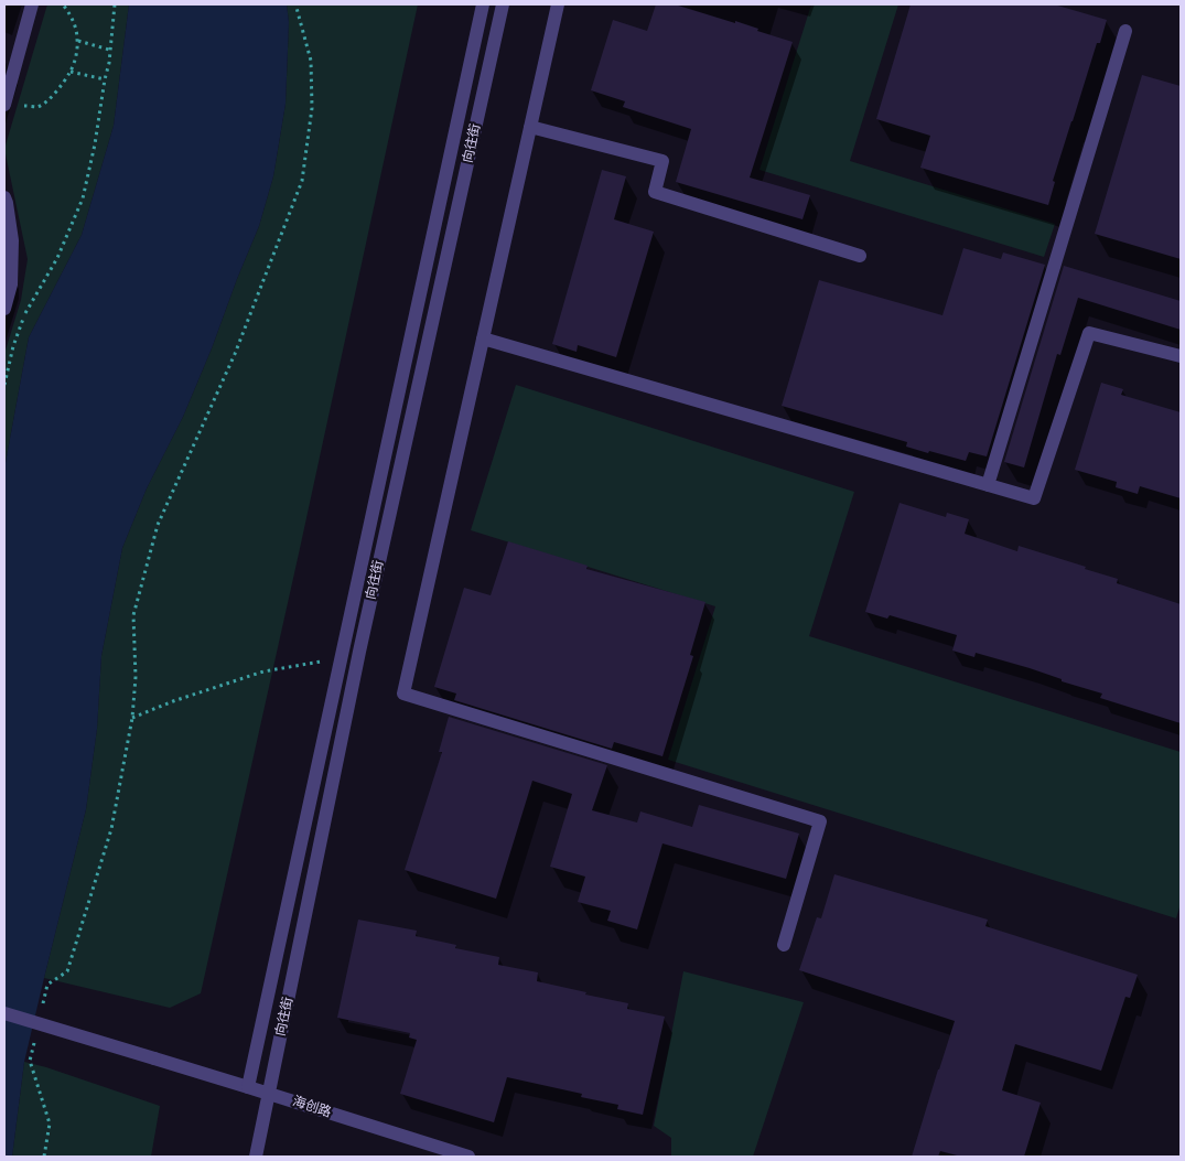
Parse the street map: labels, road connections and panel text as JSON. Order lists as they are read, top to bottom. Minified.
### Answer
{"streets":{"street":["向往街","海创路"]},"crossings":[["向往街","海创路"]]}
